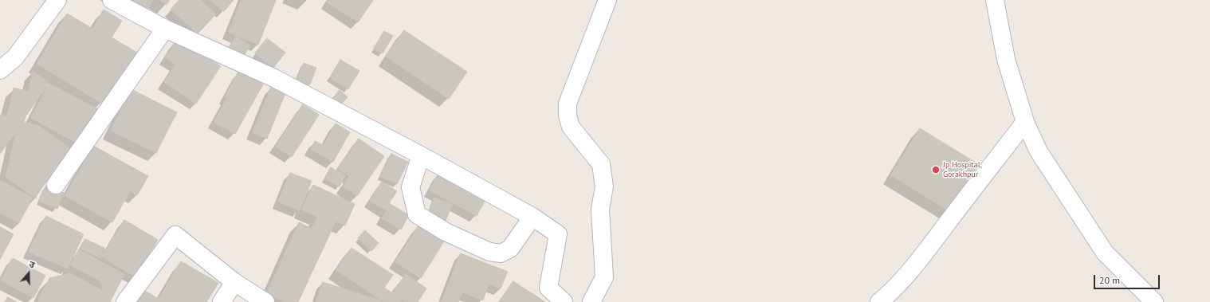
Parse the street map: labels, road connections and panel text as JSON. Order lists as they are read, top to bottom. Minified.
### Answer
{"places":["Jp Hospital, Gorakhpur"],"scale_bar":"20 m","north":"top"}
